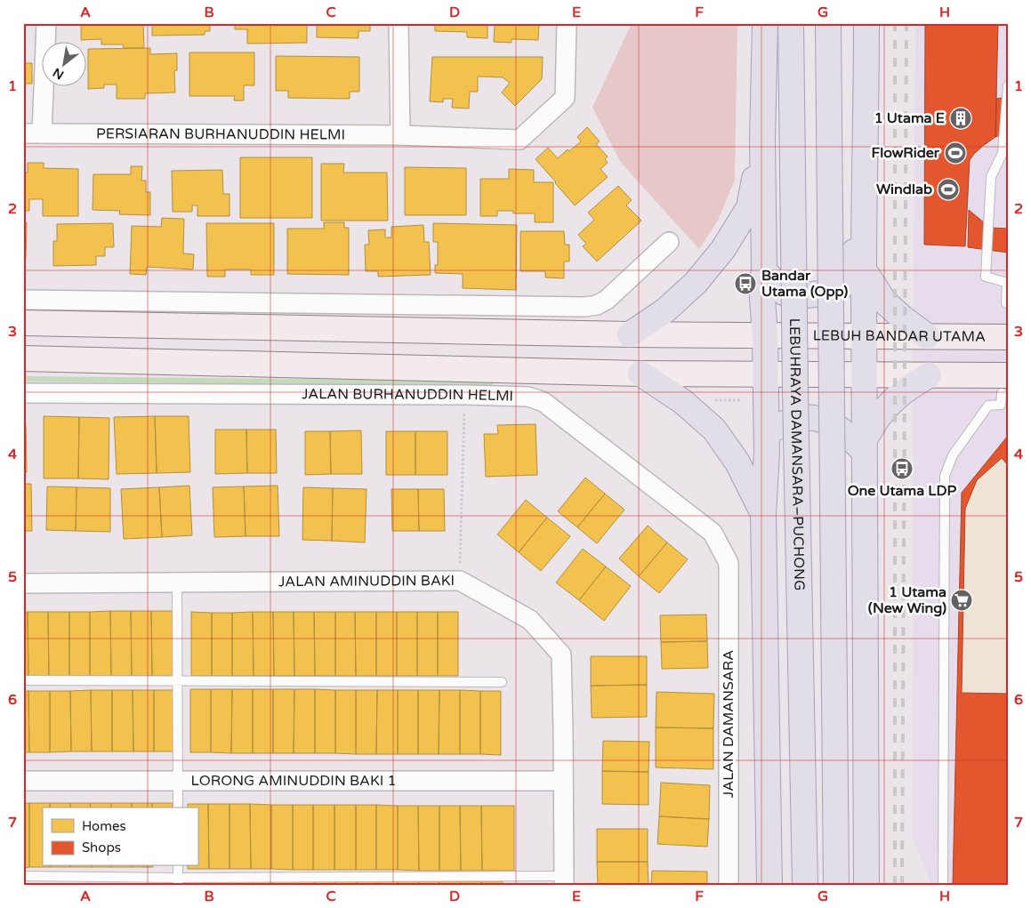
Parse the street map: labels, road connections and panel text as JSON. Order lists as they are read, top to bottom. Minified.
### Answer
{"streets":{"highway":["LEBUHRAYA DAMANSARA–PUCHONG"],"main road":["LEBUH BANDAR UTAMA","JALAN BURHANUDDIN HELMI"],"street":["PERSIARAN BURHANUDDIN HELMI","JALAN AMINUDDIN BAKI","JALAN DAMANSARA","LORONG AMINUDDIN BAKI 1"]},"crossings":[["JALAN BURHANUDDIN HELMI","JALAN DAMANSARA"],["JALAN AMINUDDIN BAKI","LORONG AMINUDDIN BAKI 1"]],"places":{"building":["1 Utama E"],"sports":["FlowRider","Windlab"],"bus stop":["Bandar Utama (Opp)","One Utama LDP"],"supermarket":["1 Utama (New Wing)"]},"legend":["Homes","Shops"],"north":"bottom left","grid":{"columns":["A","B","C","D","E","F","G","H"],"rows":["1","2","3","4","5","6","7"]}}
